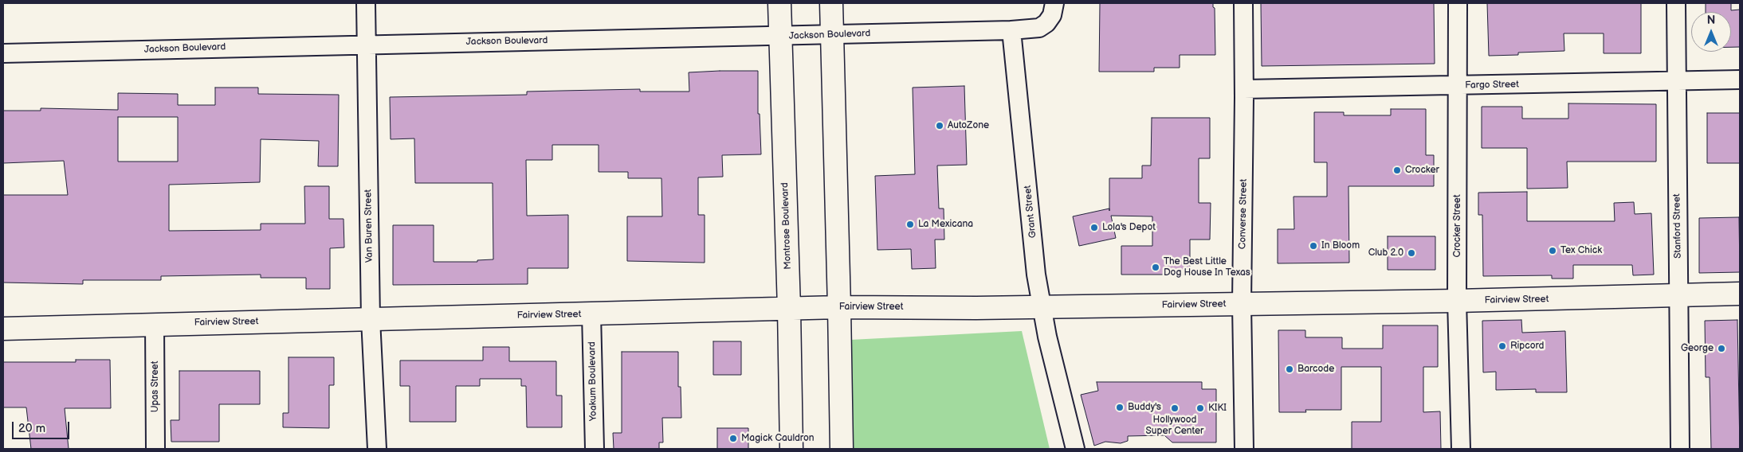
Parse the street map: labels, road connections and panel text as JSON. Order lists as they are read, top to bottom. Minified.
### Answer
{"streets":{"street":["Jackson Boulevard","Fargo Street","Grant Street","Converse Street","Van Buren Street","Montrose Boulevard","Crocker Street","Stanford Street","Fairview Street","Yoakum Boulevard","Upas Street"]},"crossings":[["Jackson Boulevard","Grant Street"],["Jackson Boulevard","Van Buren Street"],["Jackson Boulevard","Montrose Boulevard"],["Fargo Street","Converse Street"],["Fargo Street","Crocker Street"],["Fargo Street","Stanford Street"],["Grant Street","Fairview Street"],["Converse Street","Fairview Street"],["Van Buren Street","Fairview Street"],["Montrose Boulevard","Fairview Street"],["Crocker Street","Fairview Street"],["Stanford Street","Fairview Street"],["Fairview Street","Yoakum Boulevard"],["Fairview Street","Upas Street"]],"places":["AutoZone","Crocker","La Mexicana","Lola's Depot","In Bloom","Tex Chick","Club 2.0","The Best Little Dog House In Texas","Ripcord","George","Barcode","Buddy's","Hollywood Super Center","KIKI","Magick Cauldron"],"scale_bar":"20 m","north":"top"}
